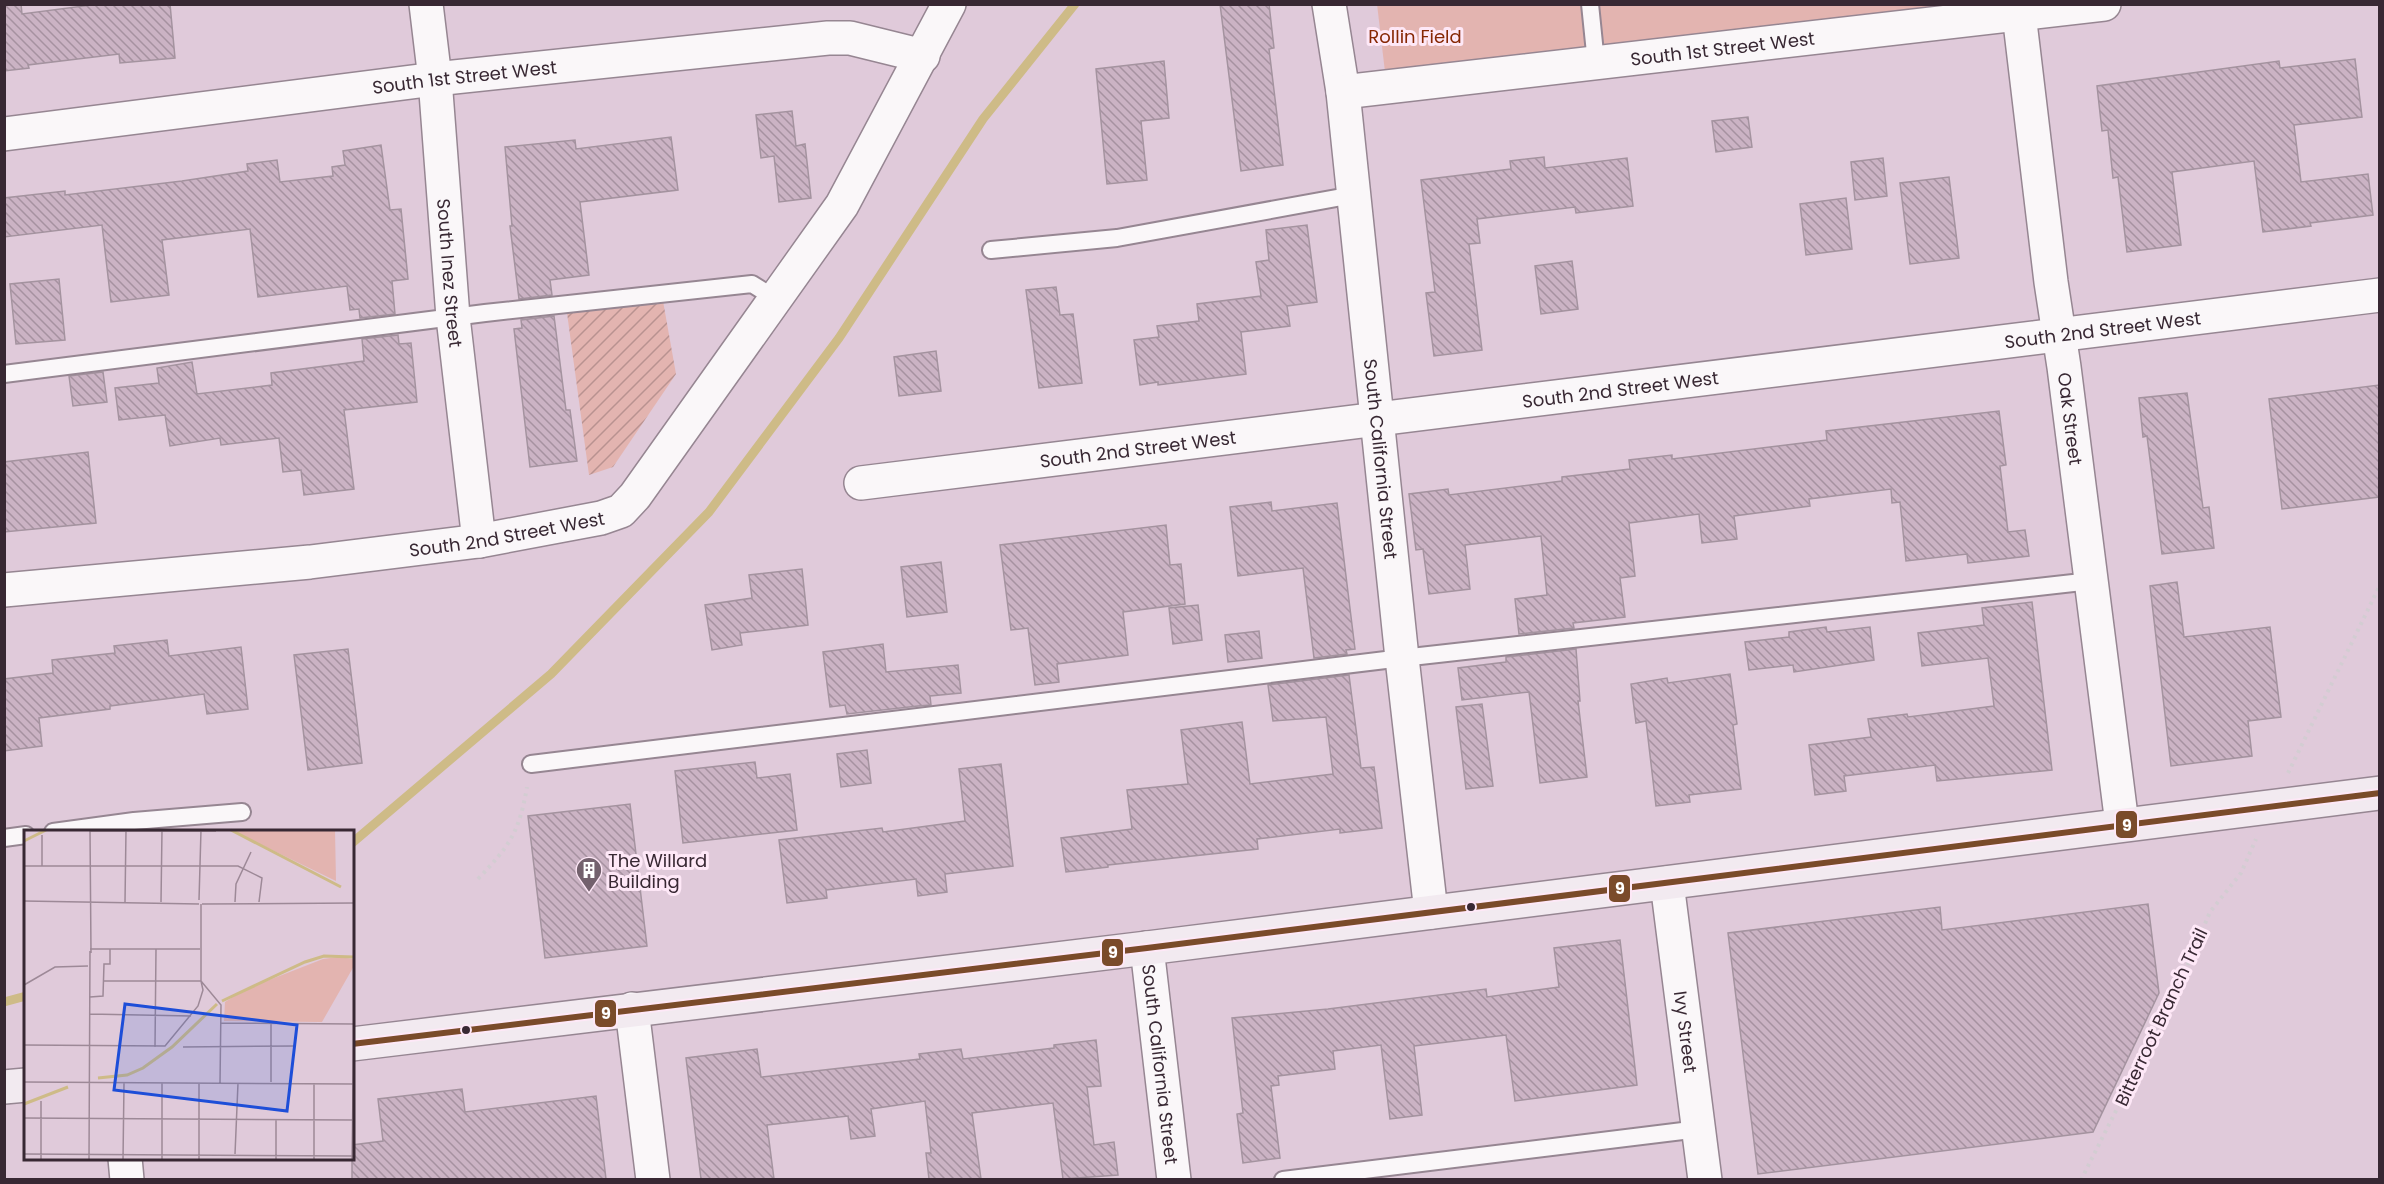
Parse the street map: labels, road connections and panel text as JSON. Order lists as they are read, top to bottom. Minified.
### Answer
{"streets":{"street":["South 1st Street West","South Inez Street","South 2nd Street West","Oak Street","South California Street","Ivy Street"],"path":["Bitterroot Branch Trail"]},"crossings":[["South 1st Street West","South Inez Street"],["South 1st Street West","South 2nd Street West"],["South 1st Street West","Oak Street"],["South 1st Street West","South California Street"],["South Inez Street","South 2nd Street West"],["South 2nd Street West","Oak Street"],["South 2nd Street West","South California Street"]],"parks":["Rollin Field"],"places":{"building":["The Willard Building"]},"lines":["transit line 9"]}
